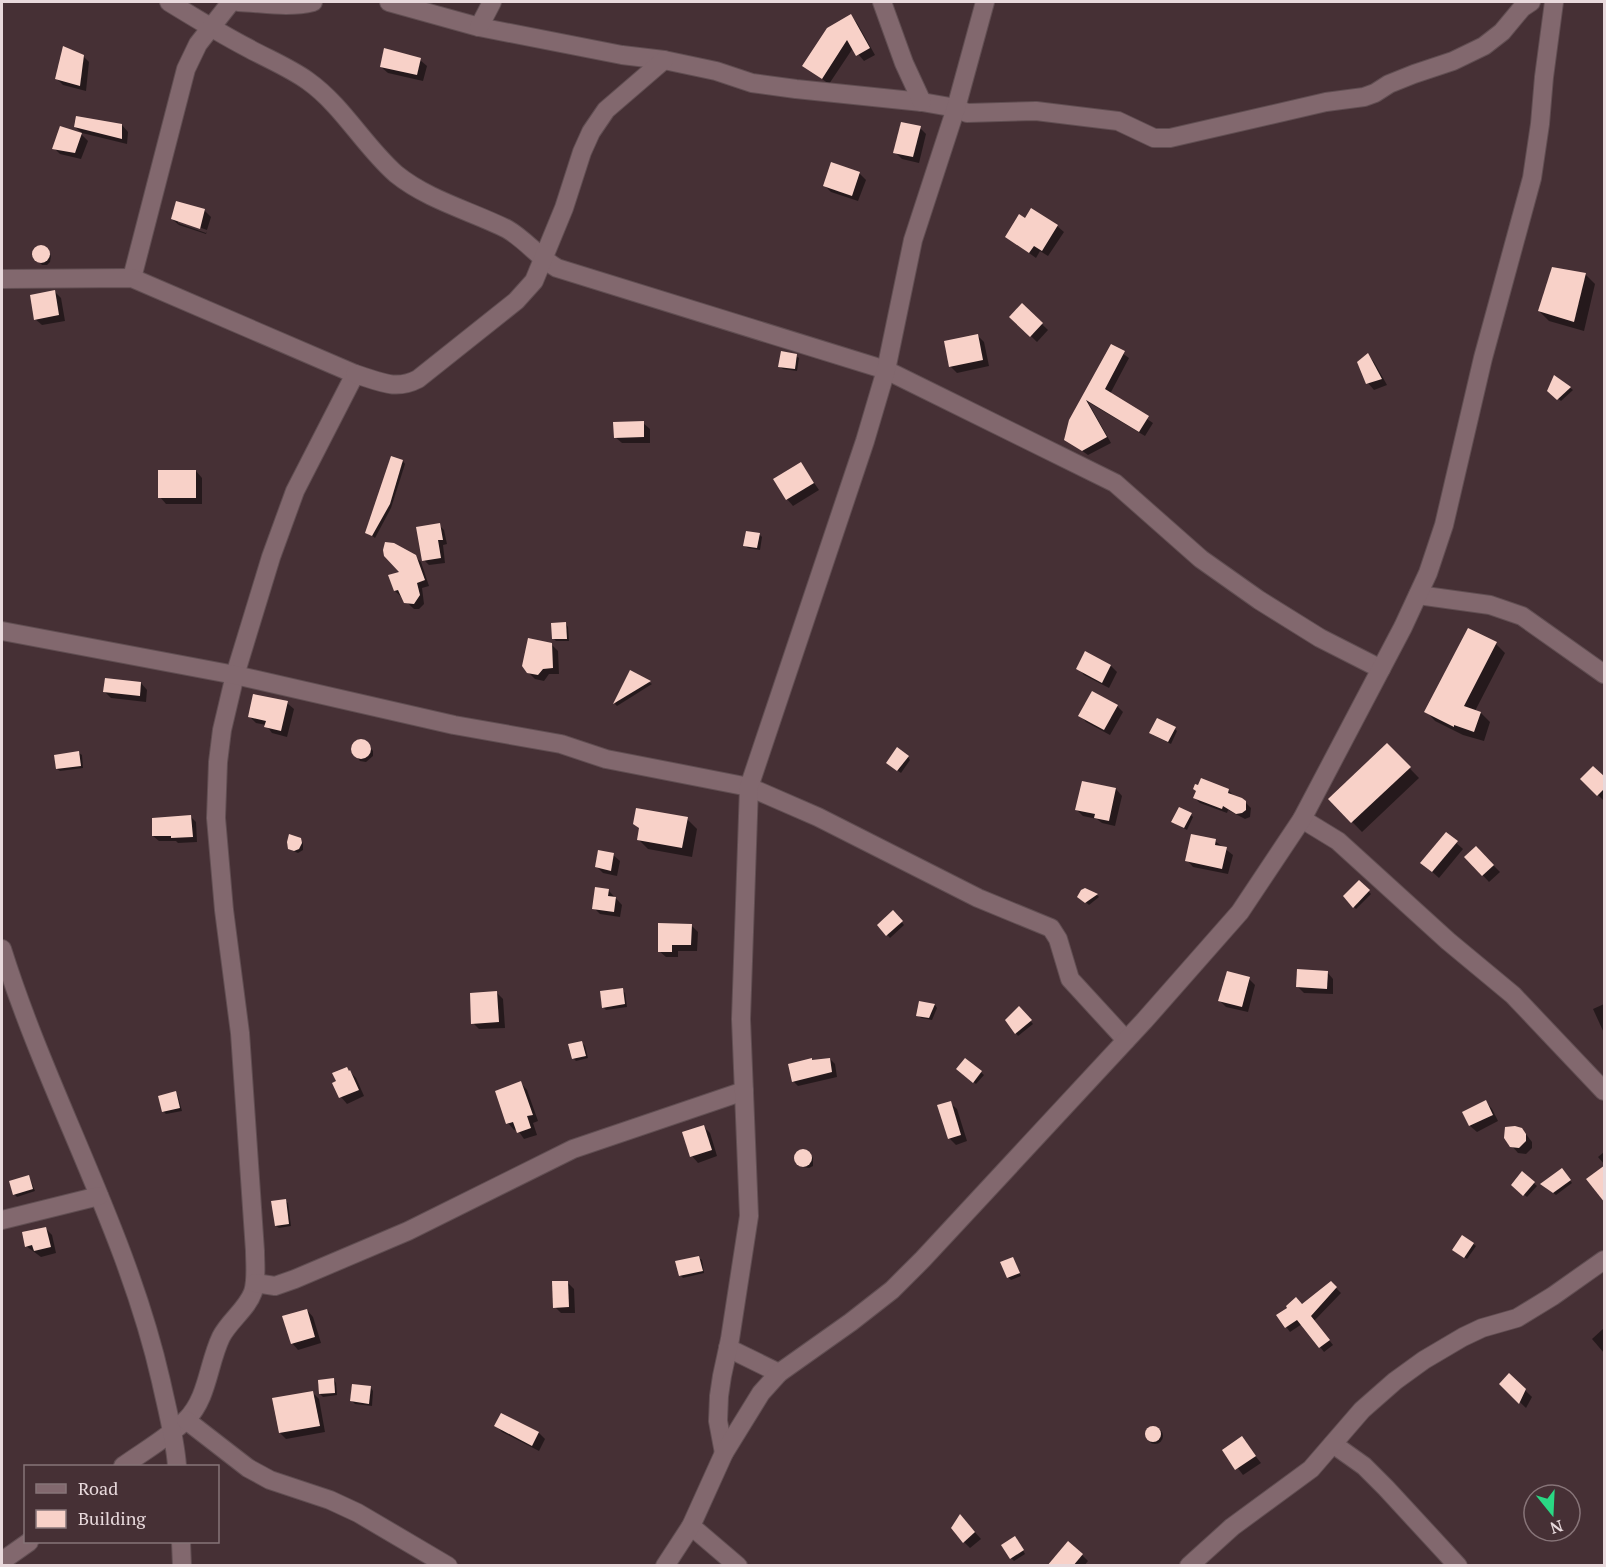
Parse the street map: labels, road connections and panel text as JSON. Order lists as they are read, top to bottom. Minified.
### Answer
{"legend":["Road","Building"],"north":"bottom"}
